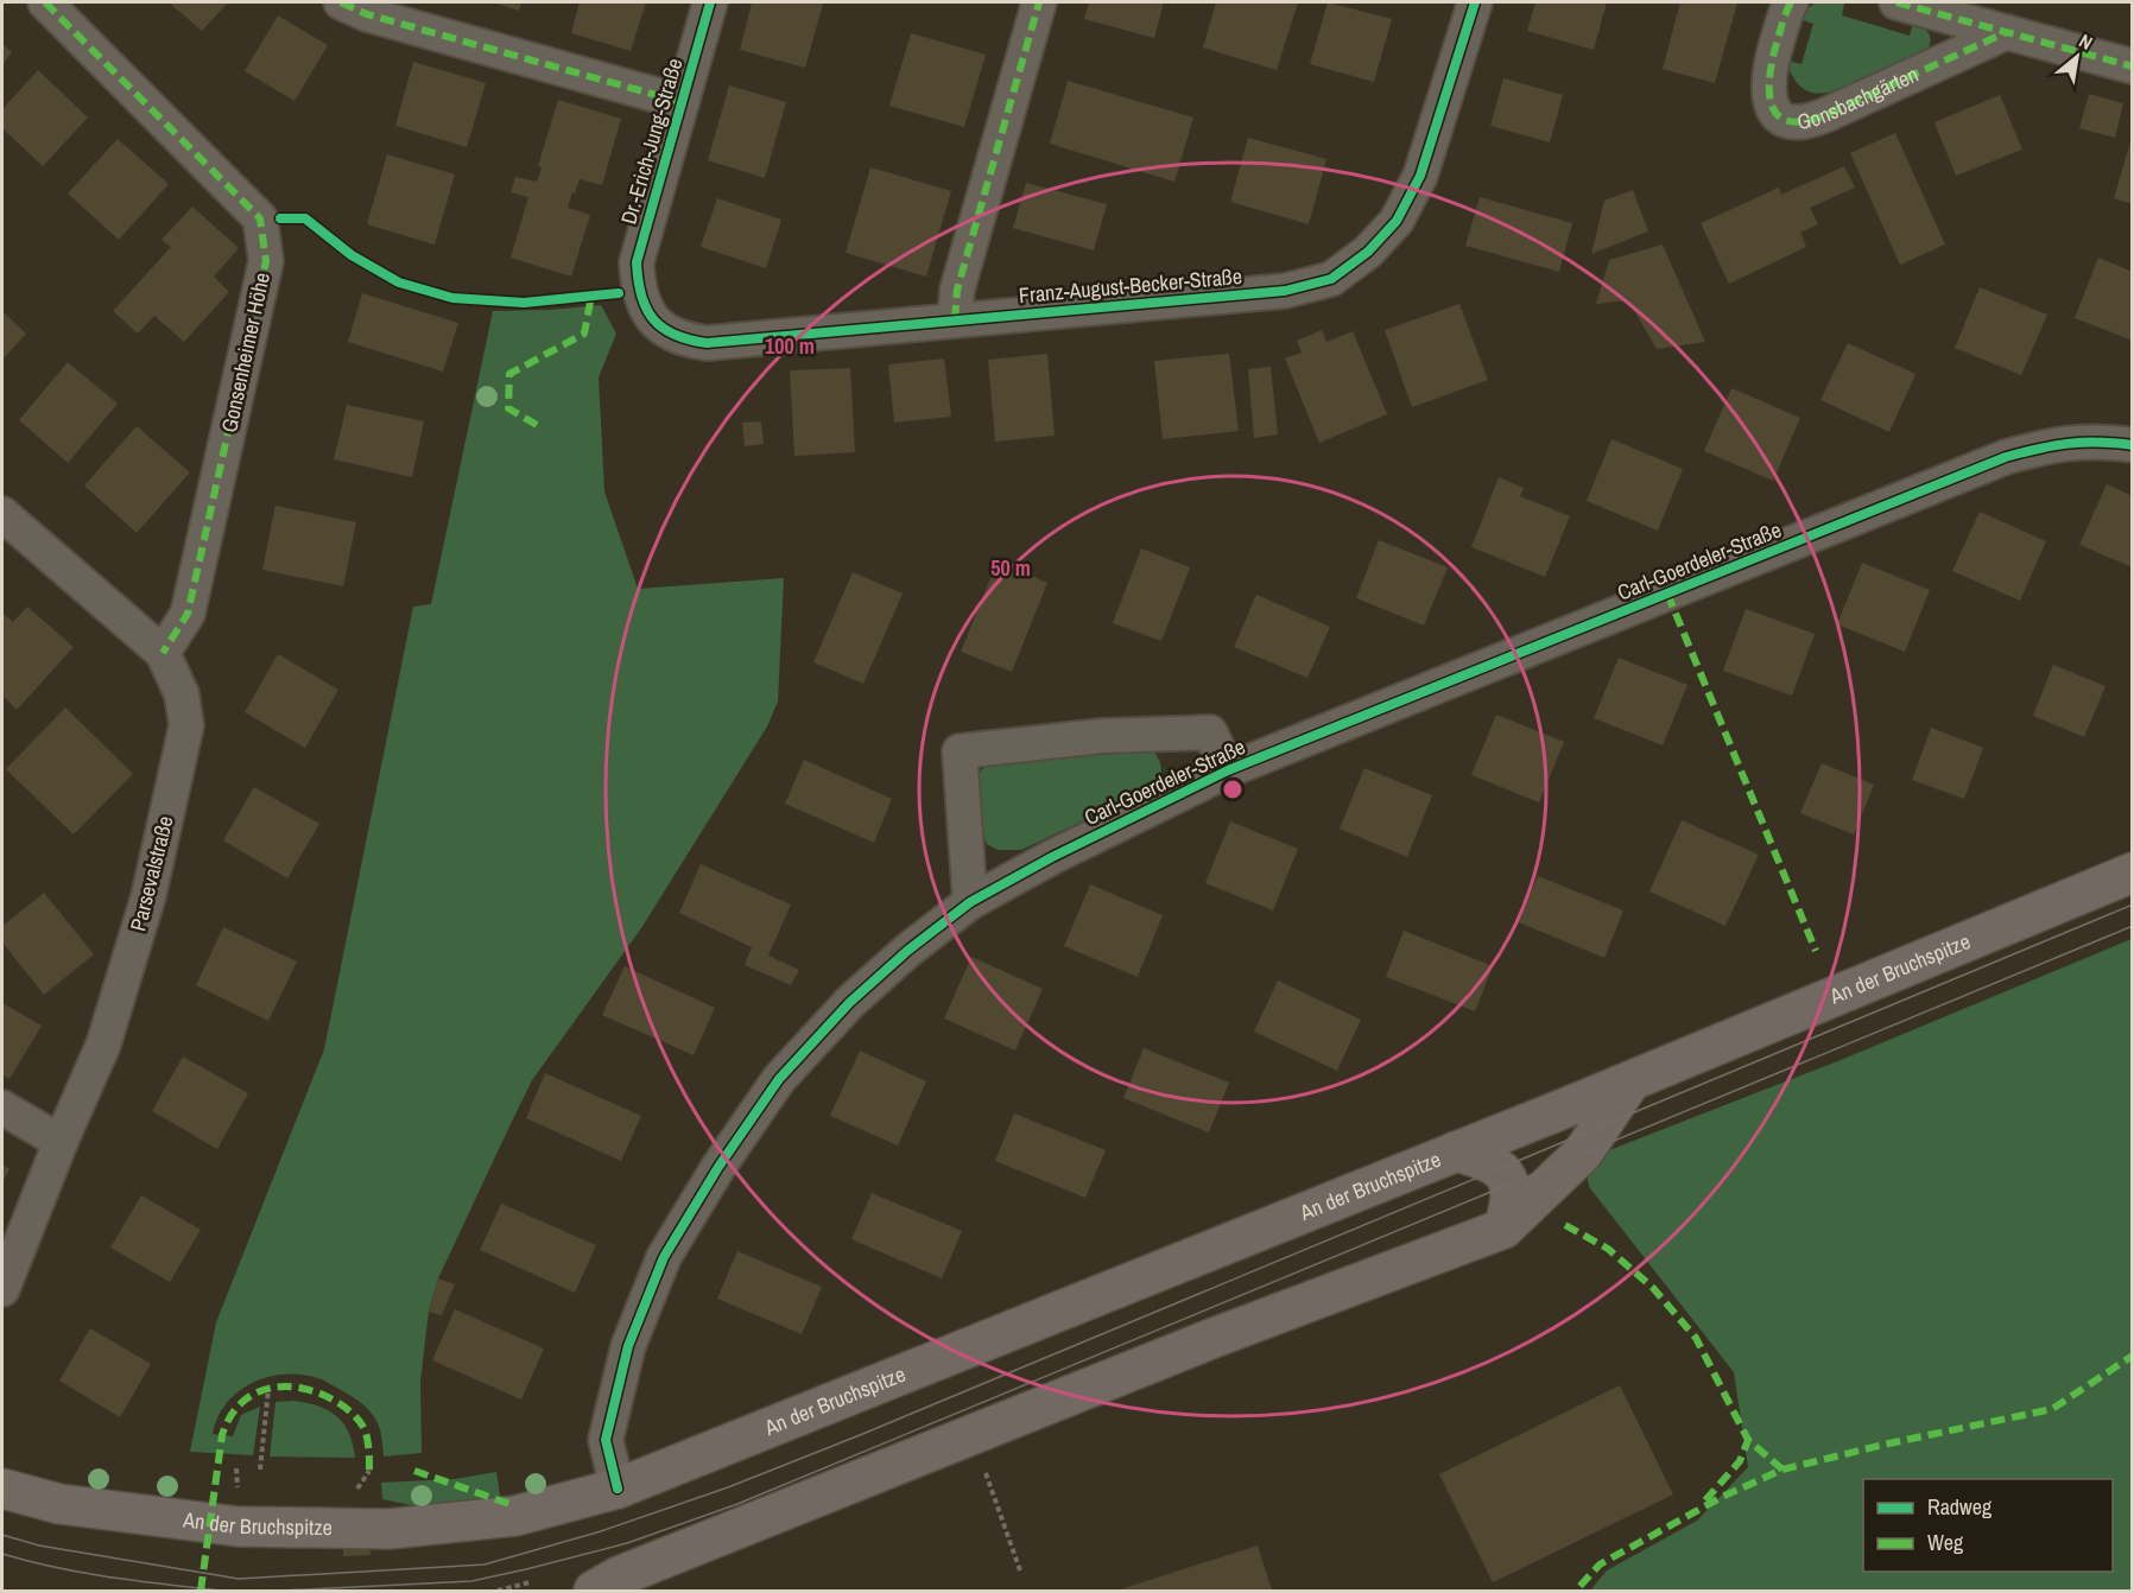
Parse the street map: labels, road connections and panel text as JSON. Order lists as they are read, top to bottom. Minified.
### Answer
{"streets":{"main road":["An der Bruchspitze"],"street":["Gonsbachgärten","Dr.-Erich-Jung-Straße","Franz-August-Becker-Straße","Gonsenheimer Höhe","Carl-Goerdeler-Straße","Parsevalstraße"]},"crossings":[["Dr.-Erich-Jung-Straße","Franz-August-Becker-Straße"],["Gonsenheimer Höhe","Parsevalstraße"],["Carl-Goerdeler-Straße","An der Bruchspitze"]],"legend":["Radweg","Weg"],"north":"top right","rings":["100 m","50 m"]}
